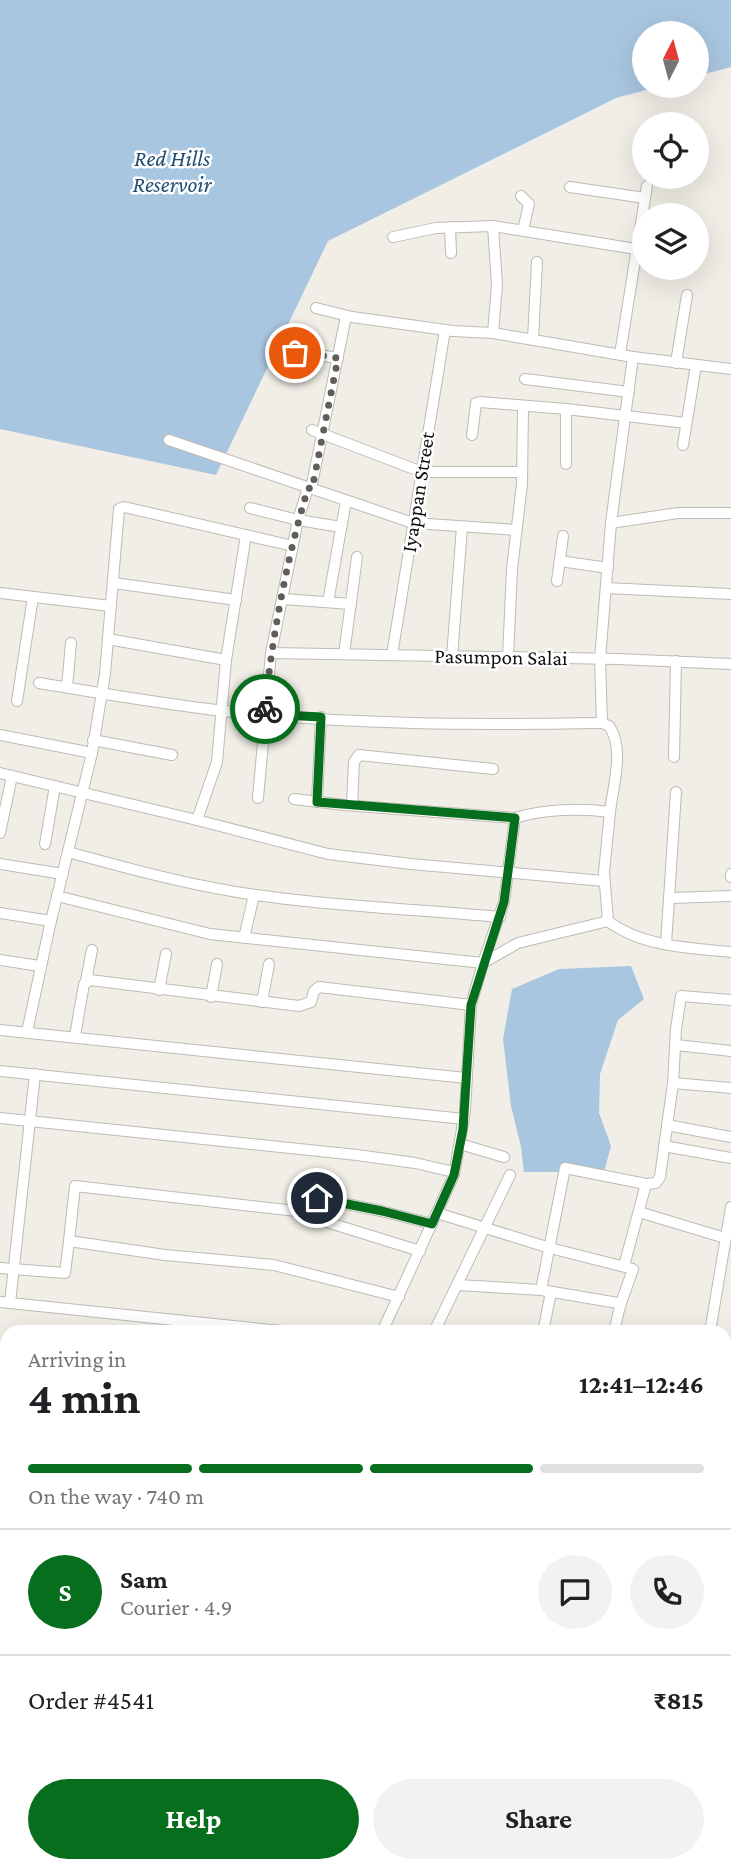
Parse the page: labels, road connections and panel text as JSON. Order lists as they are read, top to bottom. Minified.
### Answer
{"streets":{"street":["Iyappan Street","Pasumpon Salai"]},"crossings":[["Iyappan Street","Pasumpon Salai"]],"water":["Red Hills Reservoir"],"north":"top","page":{"heading":["4 min","Arriving in","12:41–12:46"],"panel":["Sam","Courier · 4.9","Order #4541","₹815"],"bar":"On the way · 740 m","round":"S","buttons":["Help","Share"]}}
